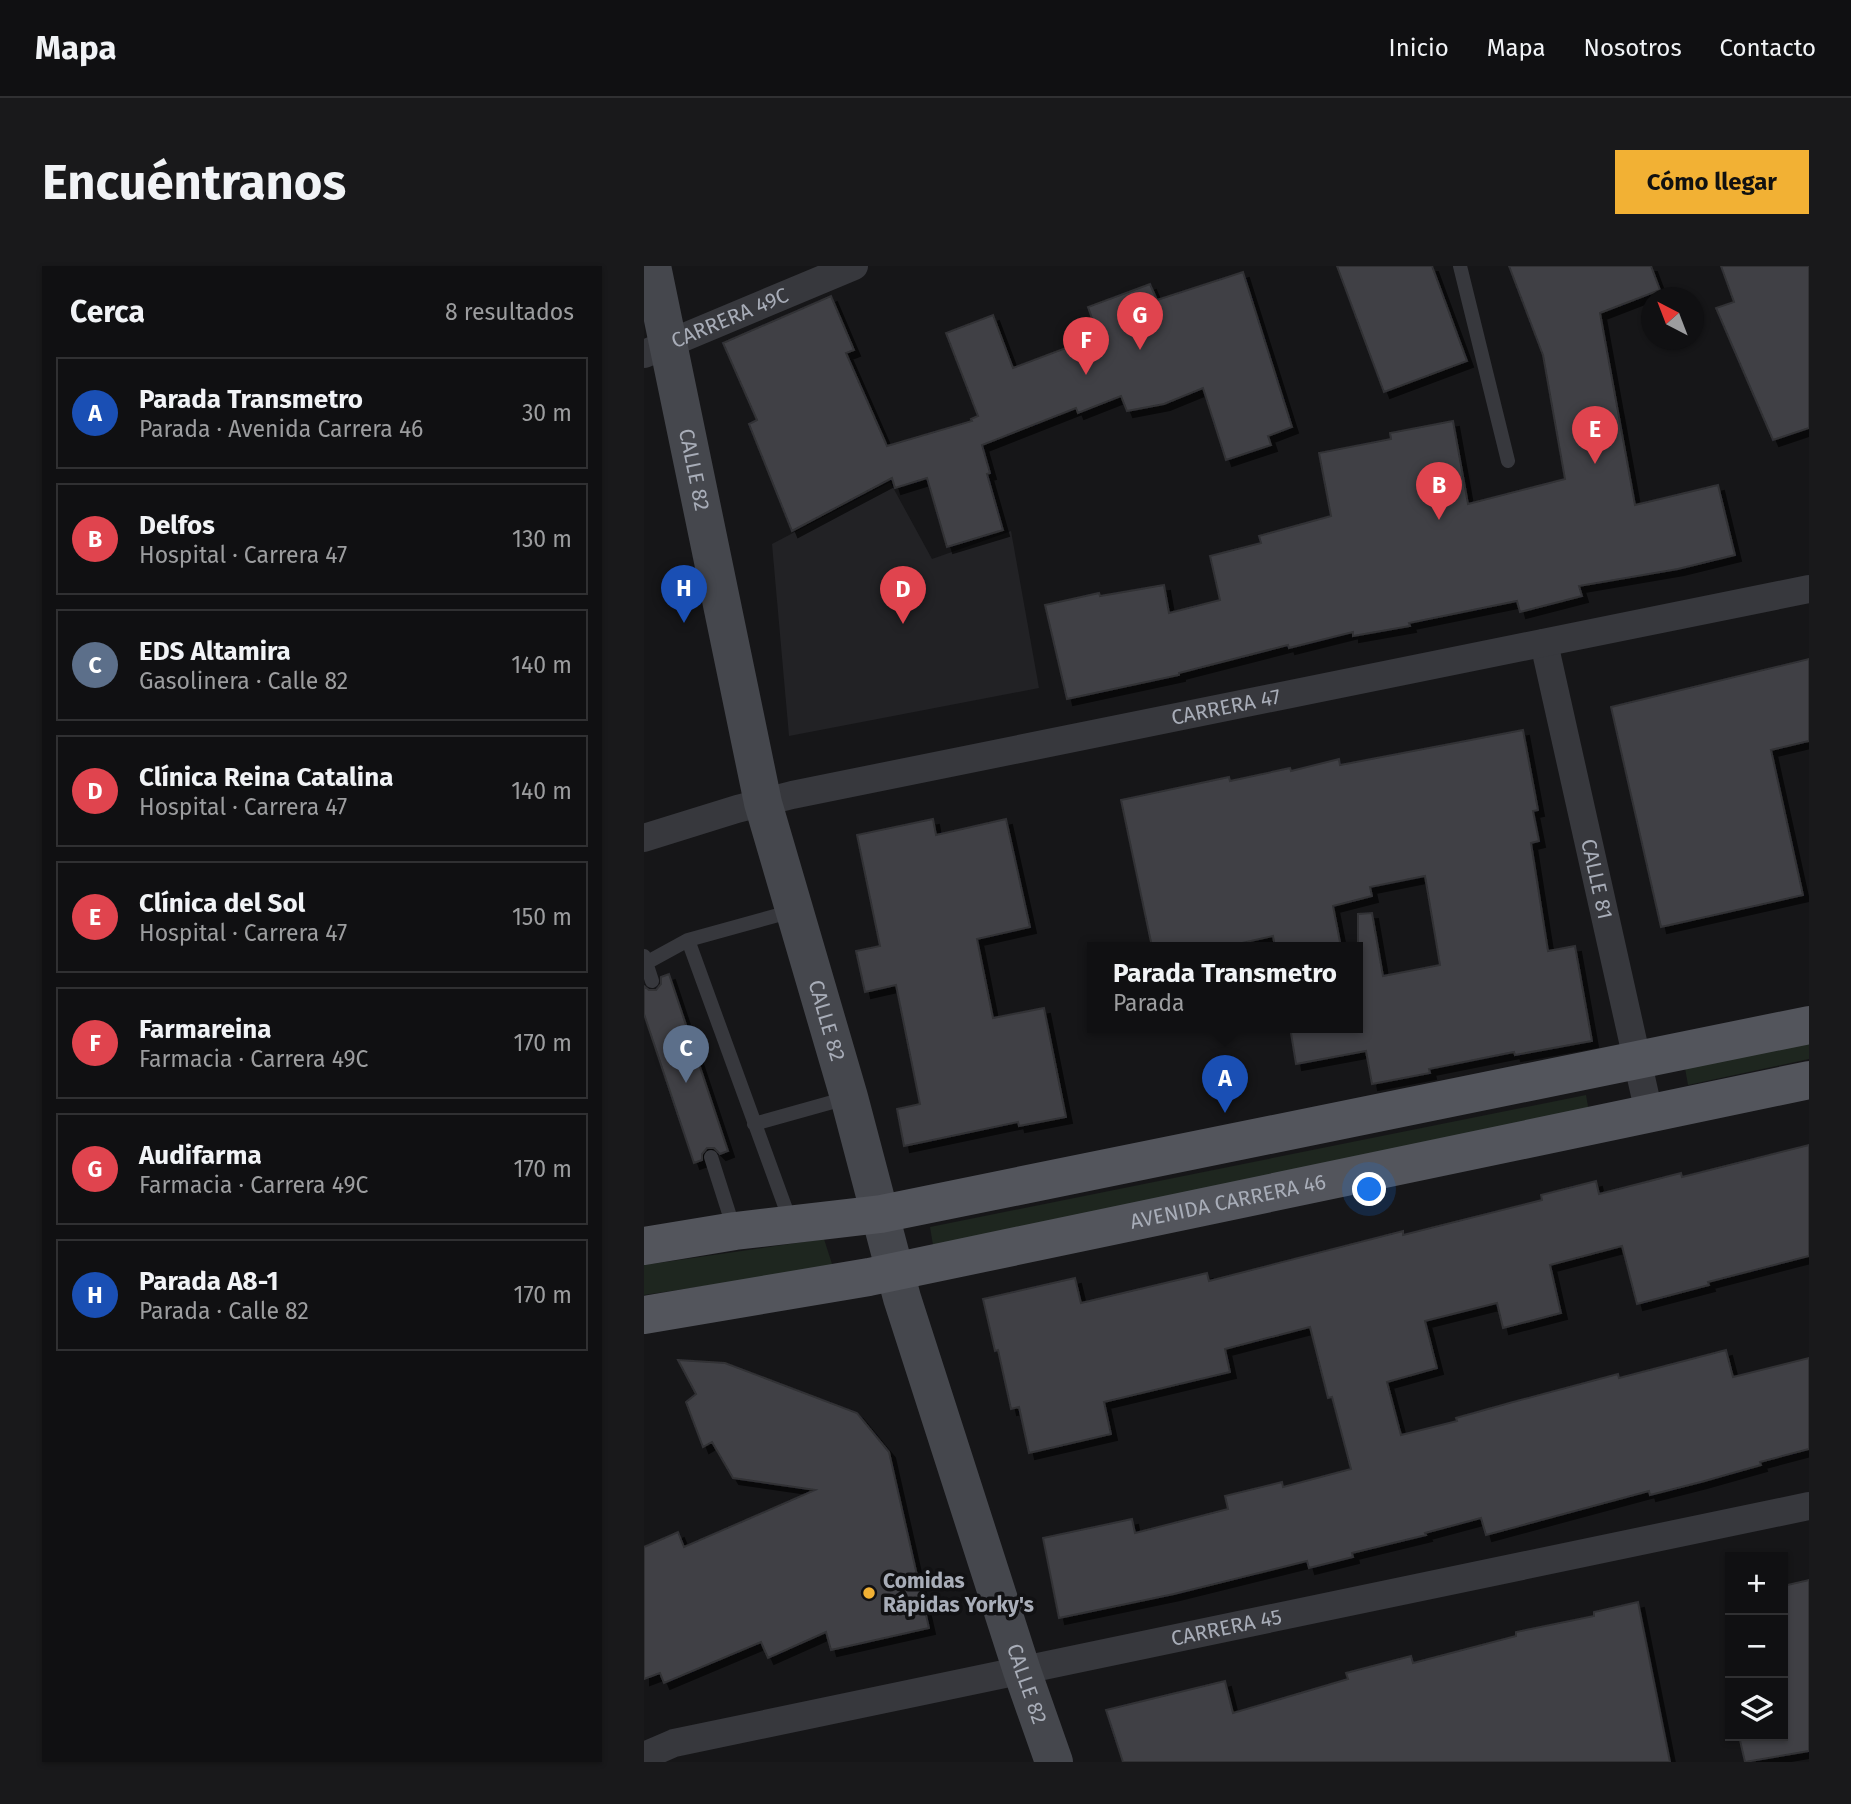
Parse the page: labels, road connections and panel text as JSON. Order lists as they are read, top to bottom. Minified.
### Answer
{"streets":{"main road":["CALLE 82","AVENIDA CARRERA 46"],"street":["CARRERA 49C","CARRERA 47","CALLE 81","CARRERA 45"]},"crossings":[["CARRERA 49C","CALLE 82"],["CALLE 82","CARRERA 47"],["CALLE 82","AVENIDA CARRERA 46"],["CALLE 82","CARRERA 45"],["CARRERA 47","CALLE 81"],["CALLE 81","AVENIDA CARRERA 46"]],"places":["Comidas Rápidas Yorky's"],"north":"top left","page":{"header":"Mapa","nav":["Inicio","Mapa","Nosotros","Contacto"],"buttons":"Cómo llegar","title":"Encuéntranos","heading":["Cerca","8 resultados"],"pins":["G","F","E","B","H","D","C","A"],"list":[{"mark":"A","name":"Parada Transmetro","note":"Parada · Avenida Carrera 46","value":"30 m"},{"mark":"B","name":"Delfos","note":"Hospital · Carrera 47","value":"130 m"},{"mark":"C","name":"EDS Altamira","note":"Gasolinera · Calle 82","value":"140 m"},{"mark":"D","name":"Clínica Reina Catalina","note":"Hospital · Carrera 47","value":"140 m"},{"mark":"E","name":"Clínica del Sol","note":"Hospital · Carrera 47","value":"150 m"},{"mark":"F","name":"Farmareina","note":"Farmacia · Carrera 49C","value":"170 m"},{"mark":"G","name":"Audifarma","note":"Farmacia · Carrera 49C","value":"170 m"},{"mark":"H","name":"Parada A8-1","note":"Parada · Calle 82","value":"170 m"}],"popup":["Parada Transmetro","Parada"],"map_buttons":["+","−"]}}
